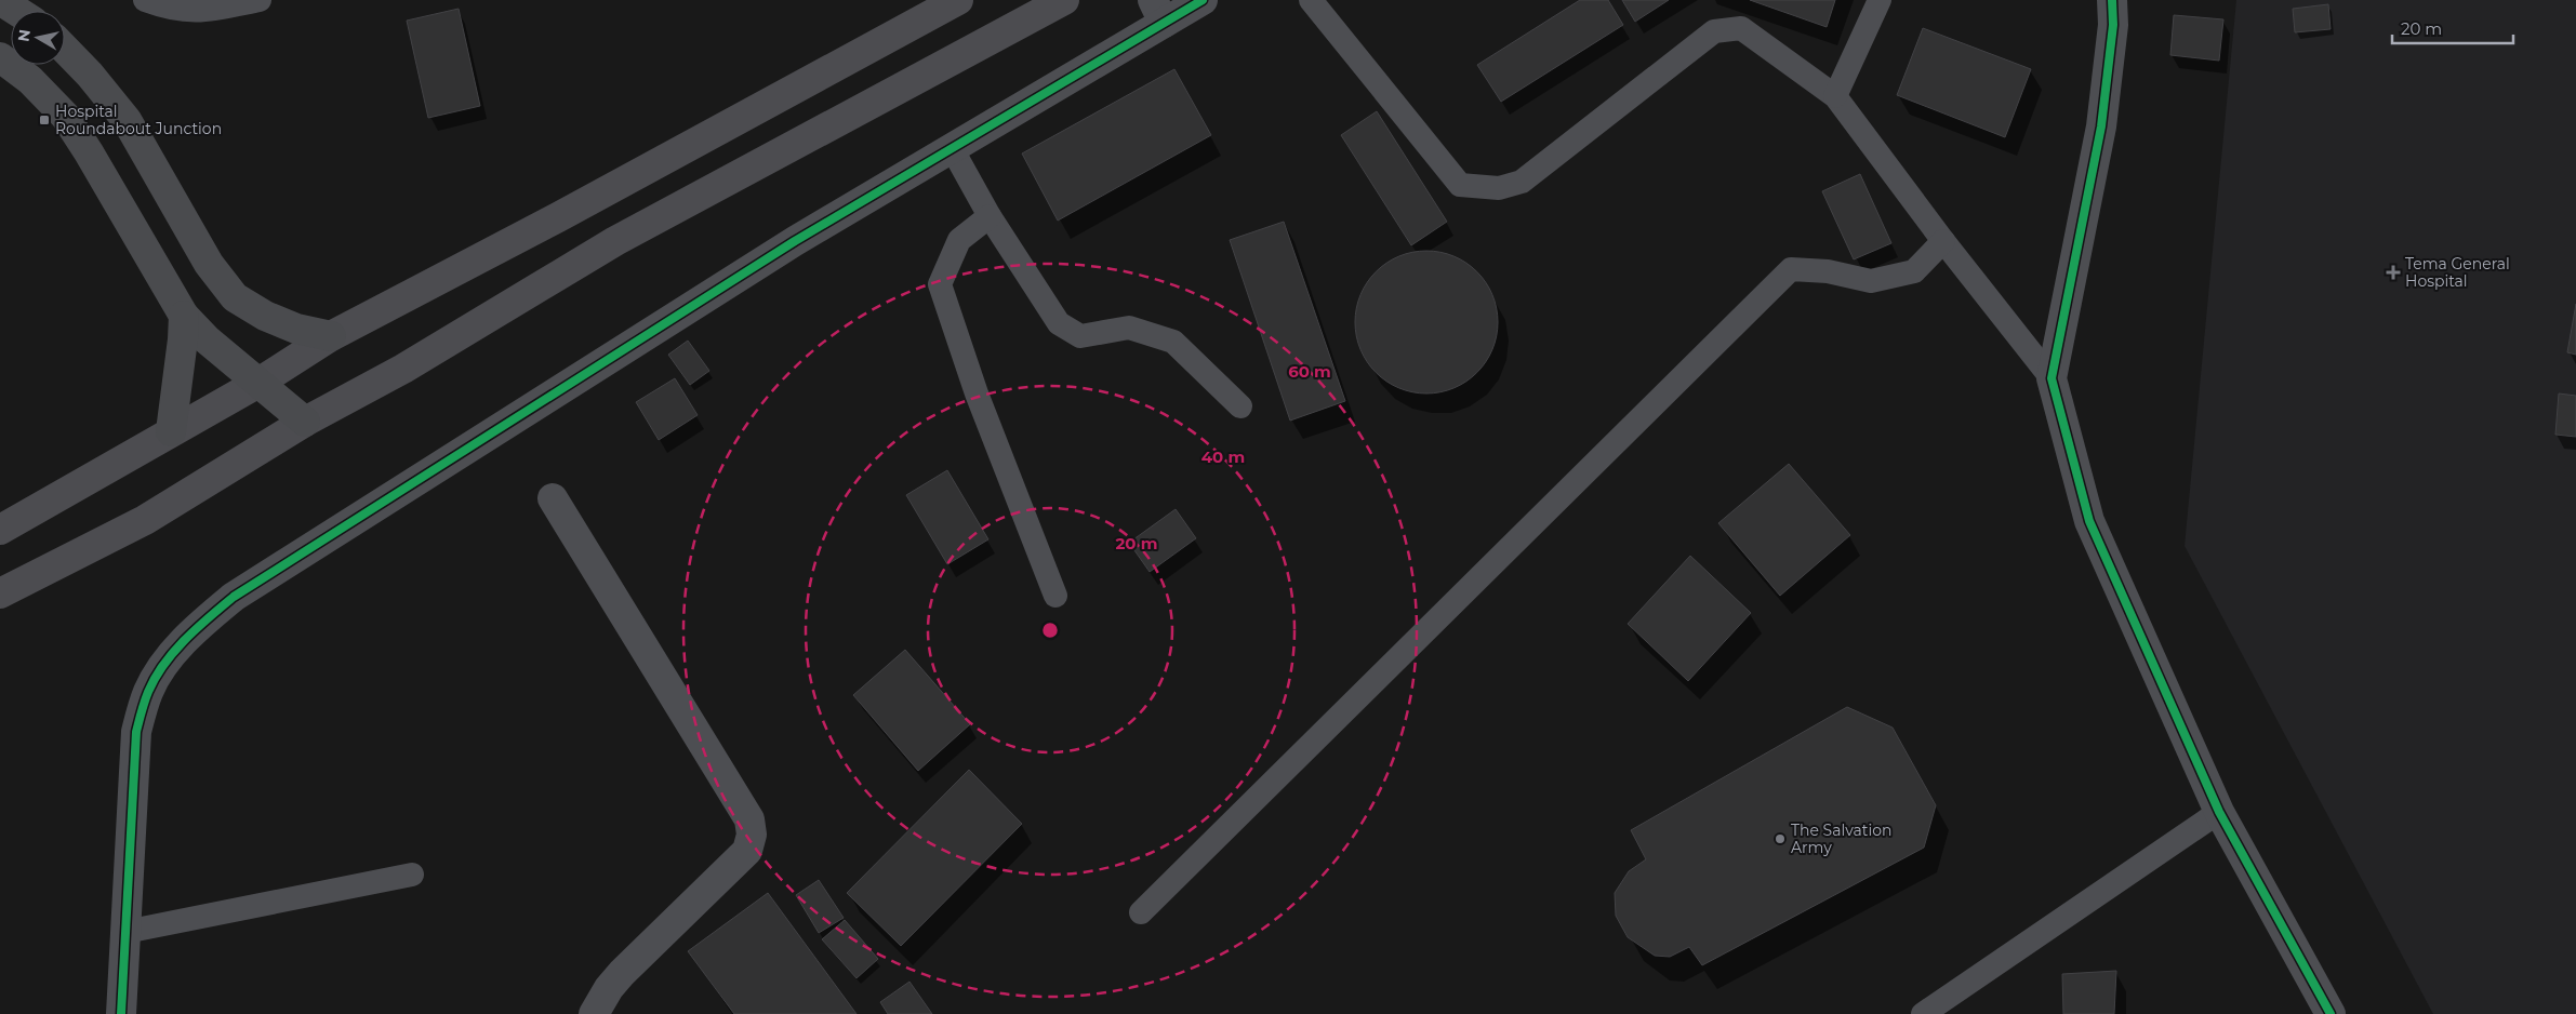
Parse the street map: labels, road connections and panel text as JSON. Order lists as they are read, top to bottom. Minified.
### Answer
{"places":{"transit":["Hospital Roundabout Junction"],"health":["Tema General Hospital"],"other":["The Salvation Army"]},"scale_bar":"20 m","north":"left","rings":["60 m","40 m","20 m"]}
